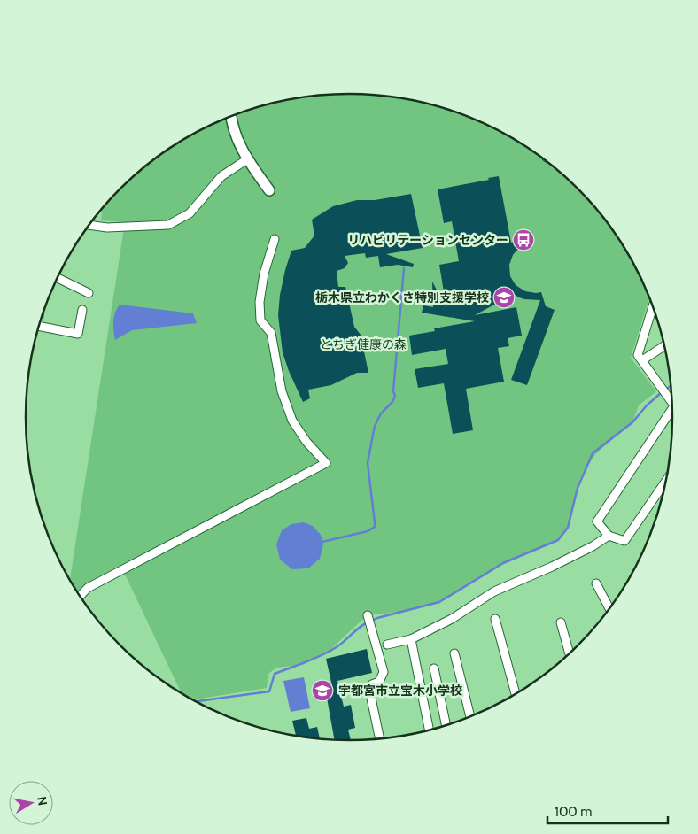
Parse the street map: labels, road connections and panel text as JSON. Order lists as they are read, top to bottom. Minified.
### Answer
{"parks":["とちぎ健康の森"],"places":{"bus stop":["リハビリテーションセンター"],"school or university":["栃木県立わかくさ特別支援学校","宇都宮市立宝木小学校"]},"scale_bar":"100 m","north":"right"}
